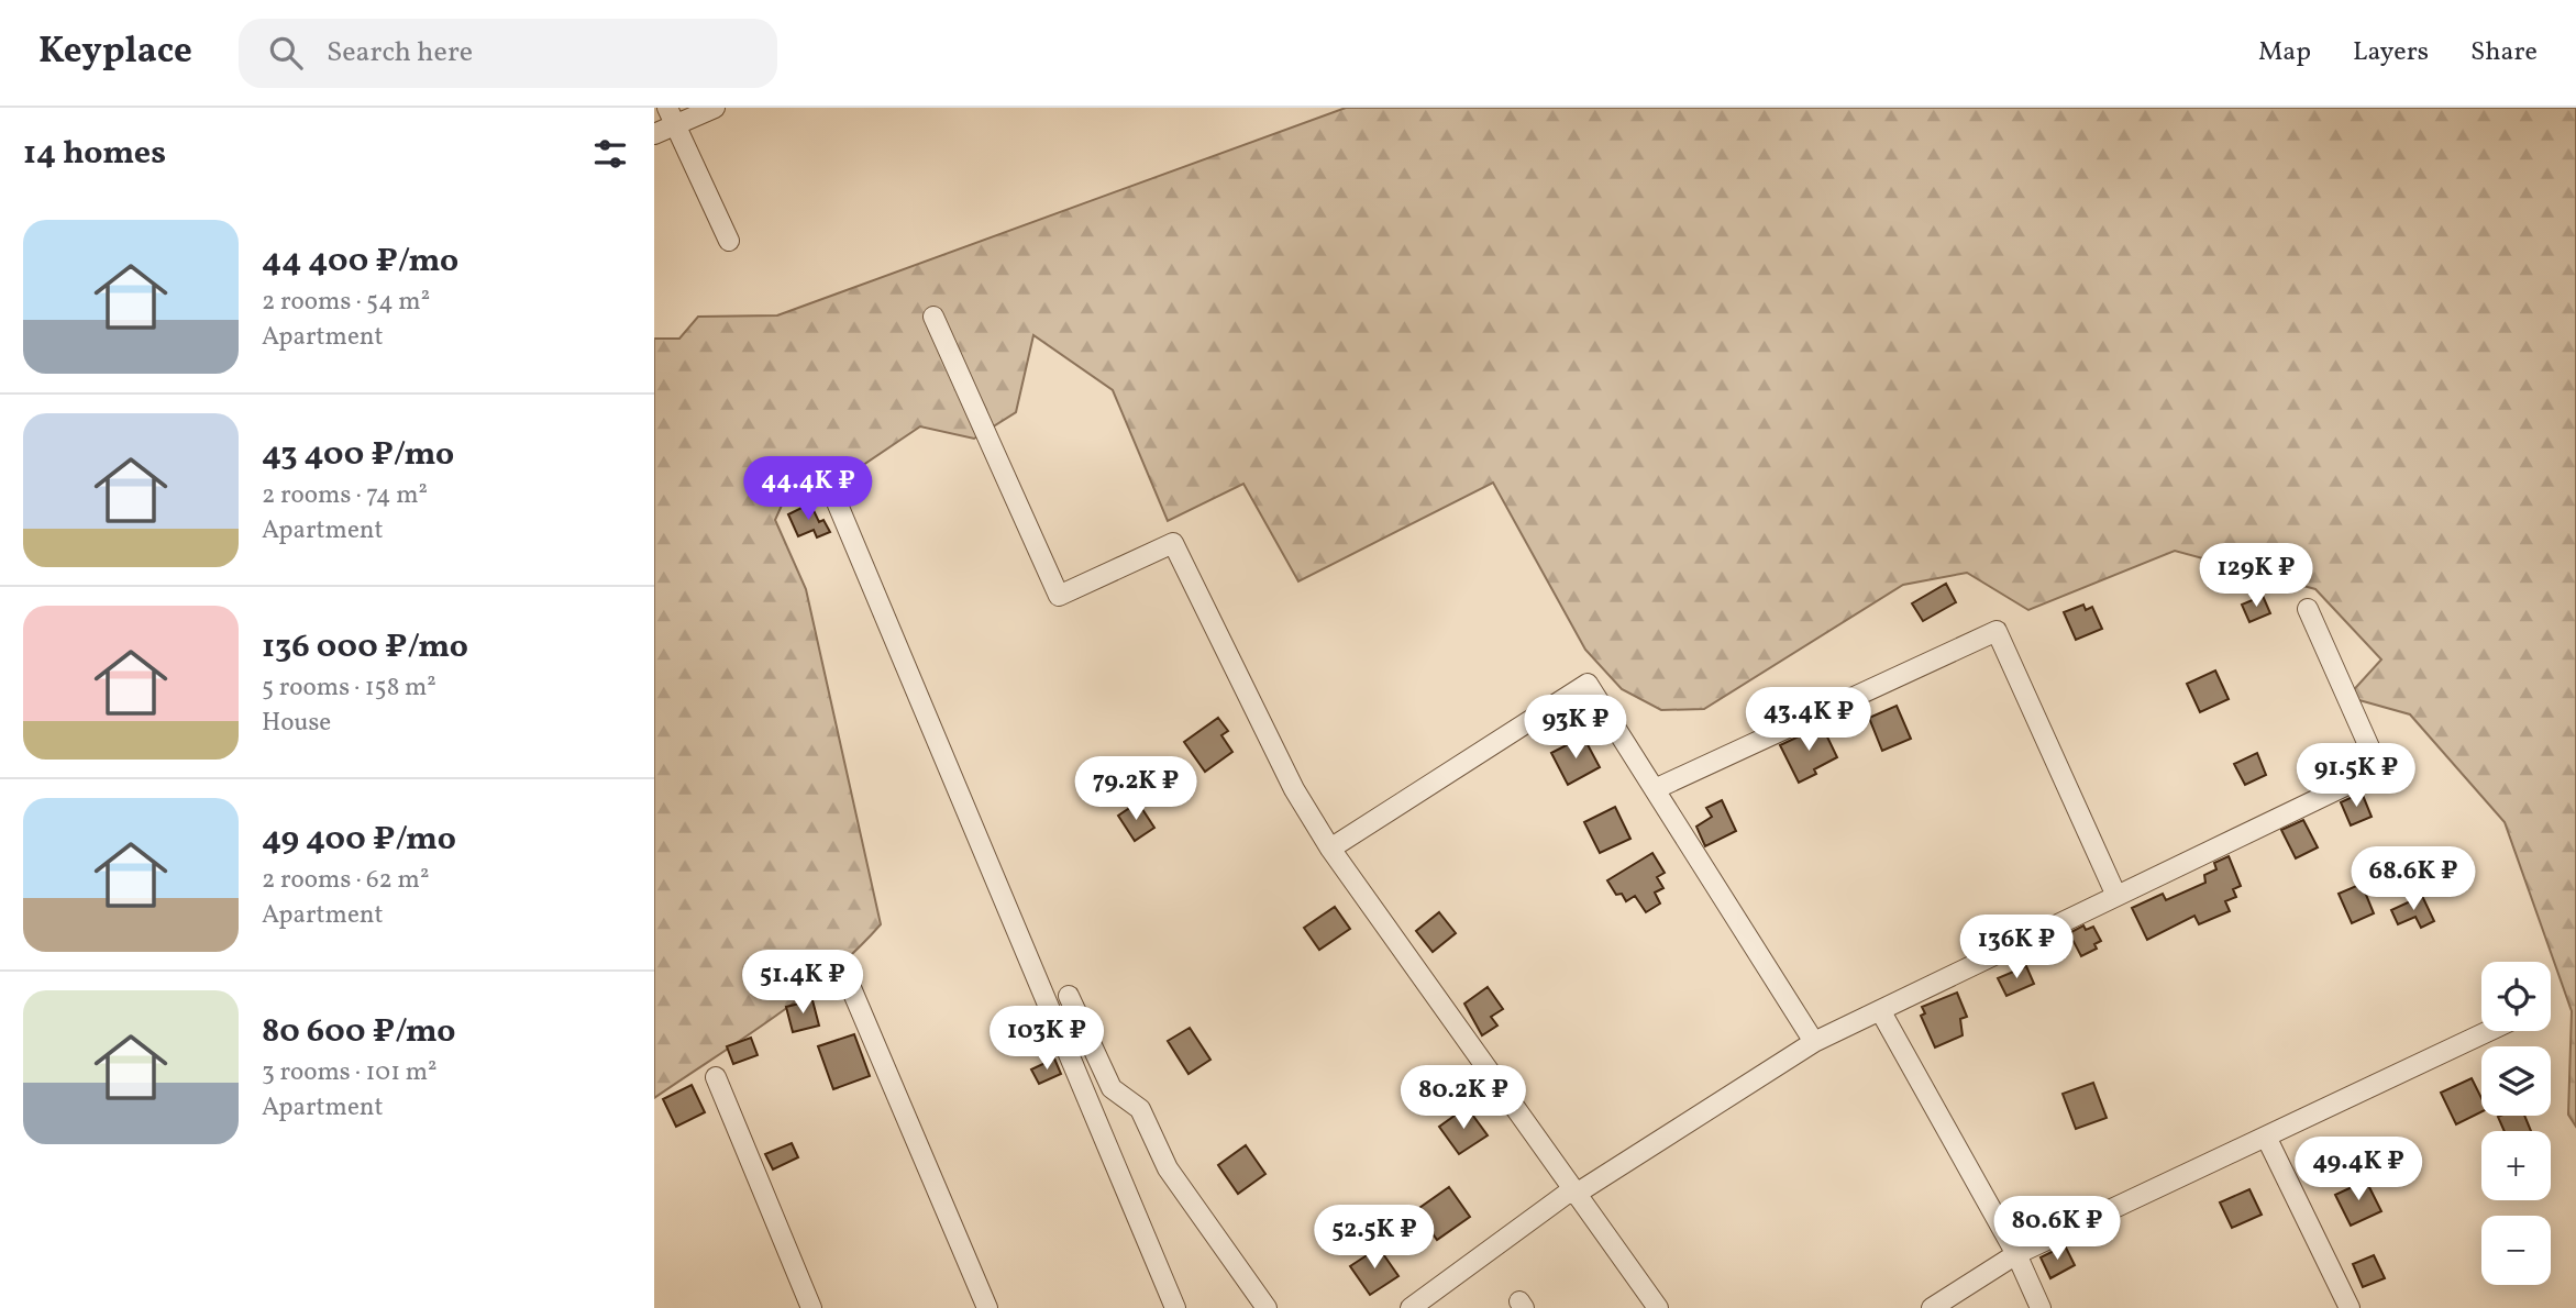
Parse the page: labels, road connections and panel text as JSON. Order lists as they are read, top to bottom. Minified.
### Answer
{"page":{"header":"Keyplace","search":"Search here","nav":["Map","Layers","Share"],"heading":"14 homes","list":[{"name":"44 400 ₽/mo","note":"2 rooms · 54 m² · Apartment"},{"name":"43 400 ₽/mo","note":"2 rooms · 74 m² · Apartment"},{"name":"136 000 ₽/mo","note":"5 rooms · 158 m² · House"},{"name":"49 400 ₽/mo","note":"2 rooms · 62 m² · Apartment"},{"name":"80 600 ₽/mo","note":"3 rooms · 101 m² · Apartment"}],"price":["44.4K ₽","129K ₽","43.4K ₽","93K ₽","91.5K ₽","79.2K ₽","68.6K ₽","136K ₽","51.4K ₽","103K ₽","80.2K ₽","49.4K ₽","80.6K ₽","52.5K ₽"],"map_buttons":["+","−"]}}
